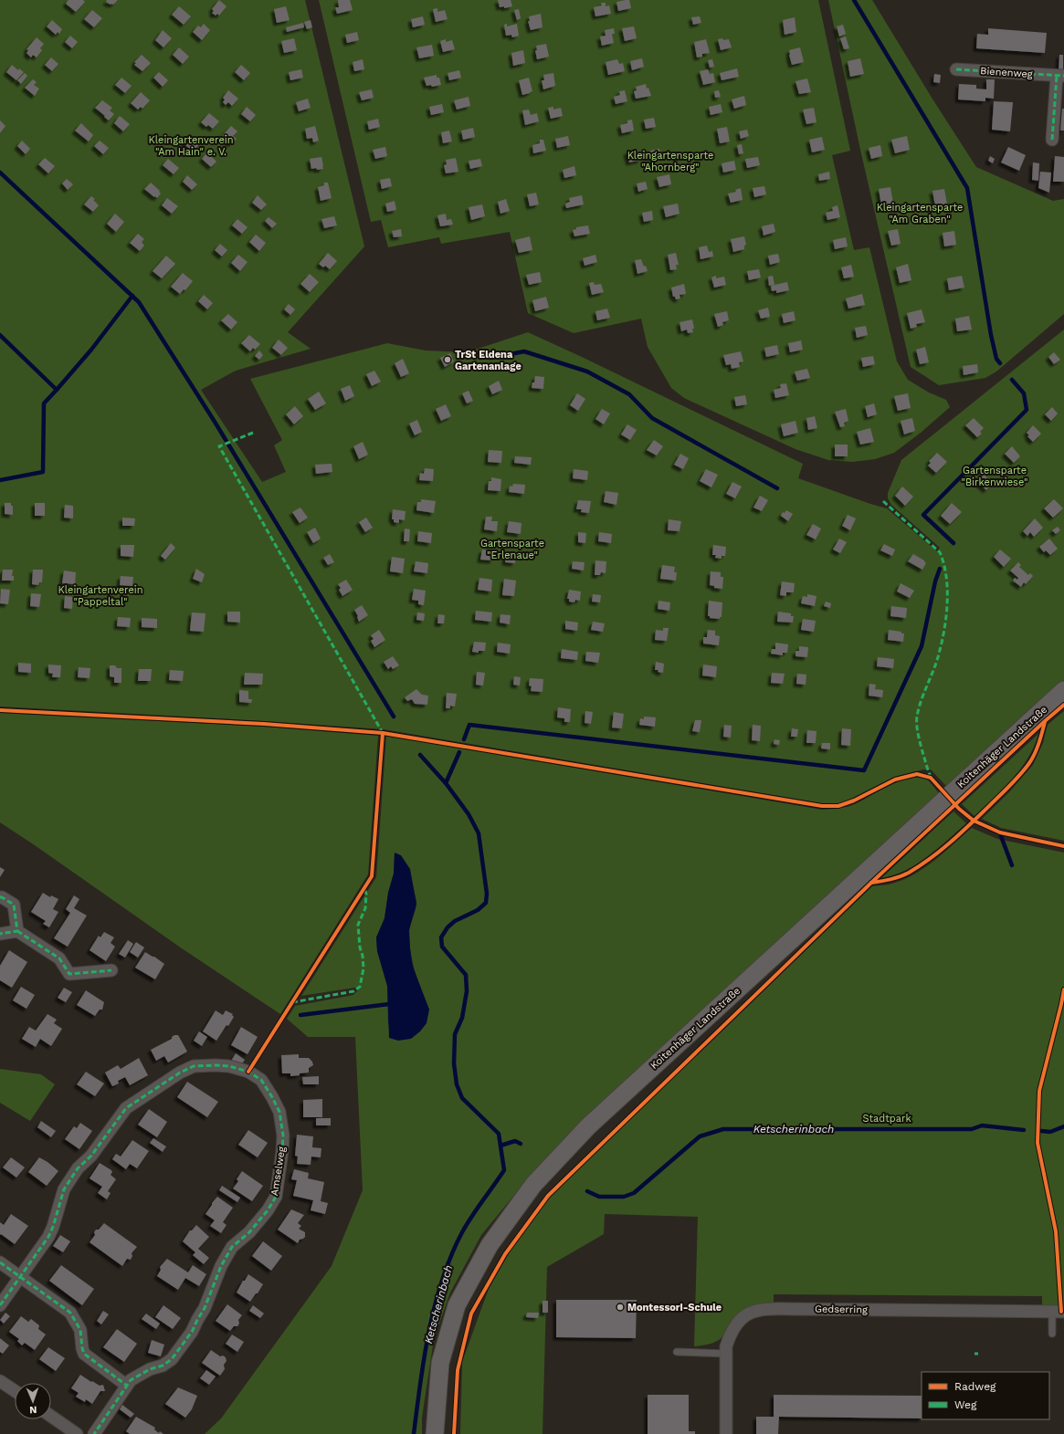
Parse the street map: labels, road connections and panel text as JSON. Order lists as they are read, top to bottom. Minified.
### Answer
{"streets":{"main road":["Koitenhäger Landstraße"],"street":["Bienenweg","Amselweg","Gedserring"]},"water":["Ketscherinbach"],"parks":["Kleingartenverein \"Am Hain\" e. V.","Kleingartensparte \"Ahornberg\"","Kleingartensparte \"Am Graben\"","Gartensparte \"Birkenwiese\"","Gartensparte \"Erlenaue\"","Kleingartenverein \"Pappeltal\"","Stadtpark"],"places":["TrSt Eldena Gartenanlage","Montessori-Schule"],"legend":["Radweg","Weg"],"north":"bottom"}
